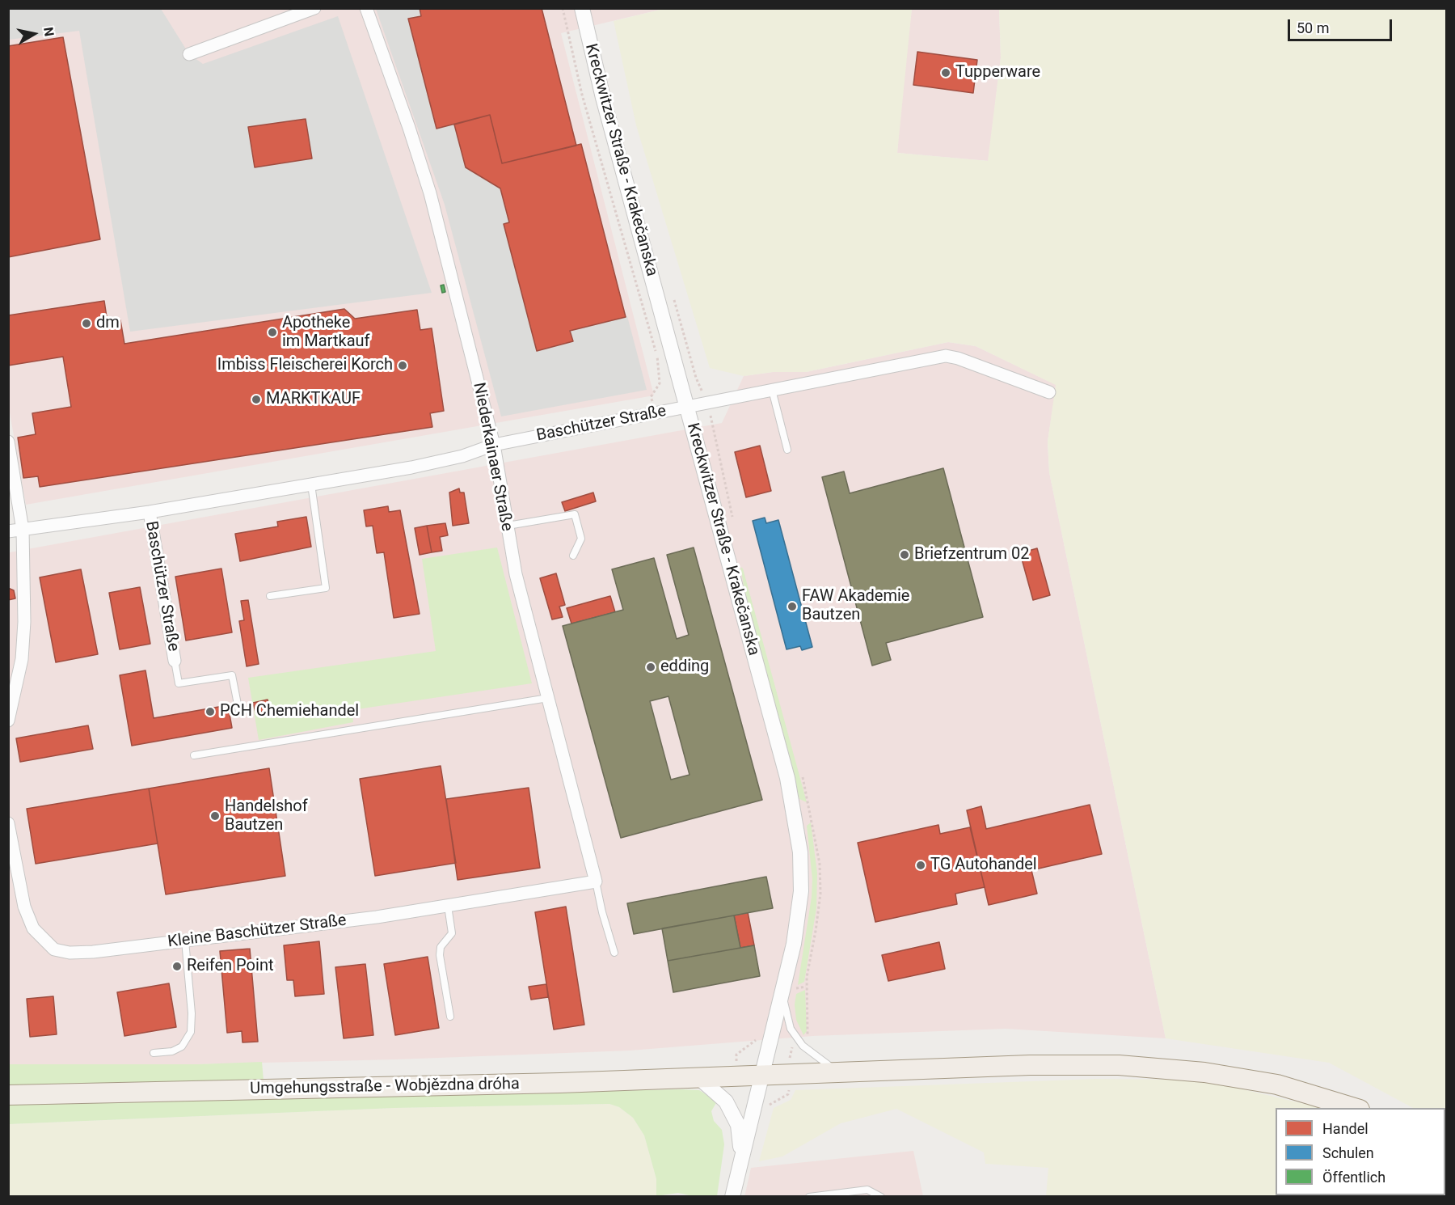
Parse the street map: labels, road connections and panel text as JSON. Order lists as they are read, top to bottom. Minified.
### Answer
{"streets":{"main road":["Umgehungsstraße - Wobjězdna dróha"],"street":["Kreckwitzer Straße - Krakečanska","Baschützer Straße","Niederkainaer Straße","Kleine Baschützer Straße"]},"crossings":[["Kreckwitzer Straße - Krakečanska","Baschützer Straße"],["Kreckwitzer Straße - Krakečanska","Umgehungsstraße - Wobjězdna dróha"],["Baschützer Straße","Niederkainaer Straße"],["Niederkainaer Straße","Kleine Baschützer Straße"]],"places":["Tupperware","dm","Apotheke im Martkauf","Imbiss Fleischerei Korch","MARKTKAUF","Briefzentrum 02","FAW Akademie Bautzen","edding","PCH Chemiehandel","Handelshof Bautzen","TG Autohandel","Reifen Point"],"legend":["Handel","Schulen","Öffentlich"],"scale_bar":"50 m","north":"right"}
